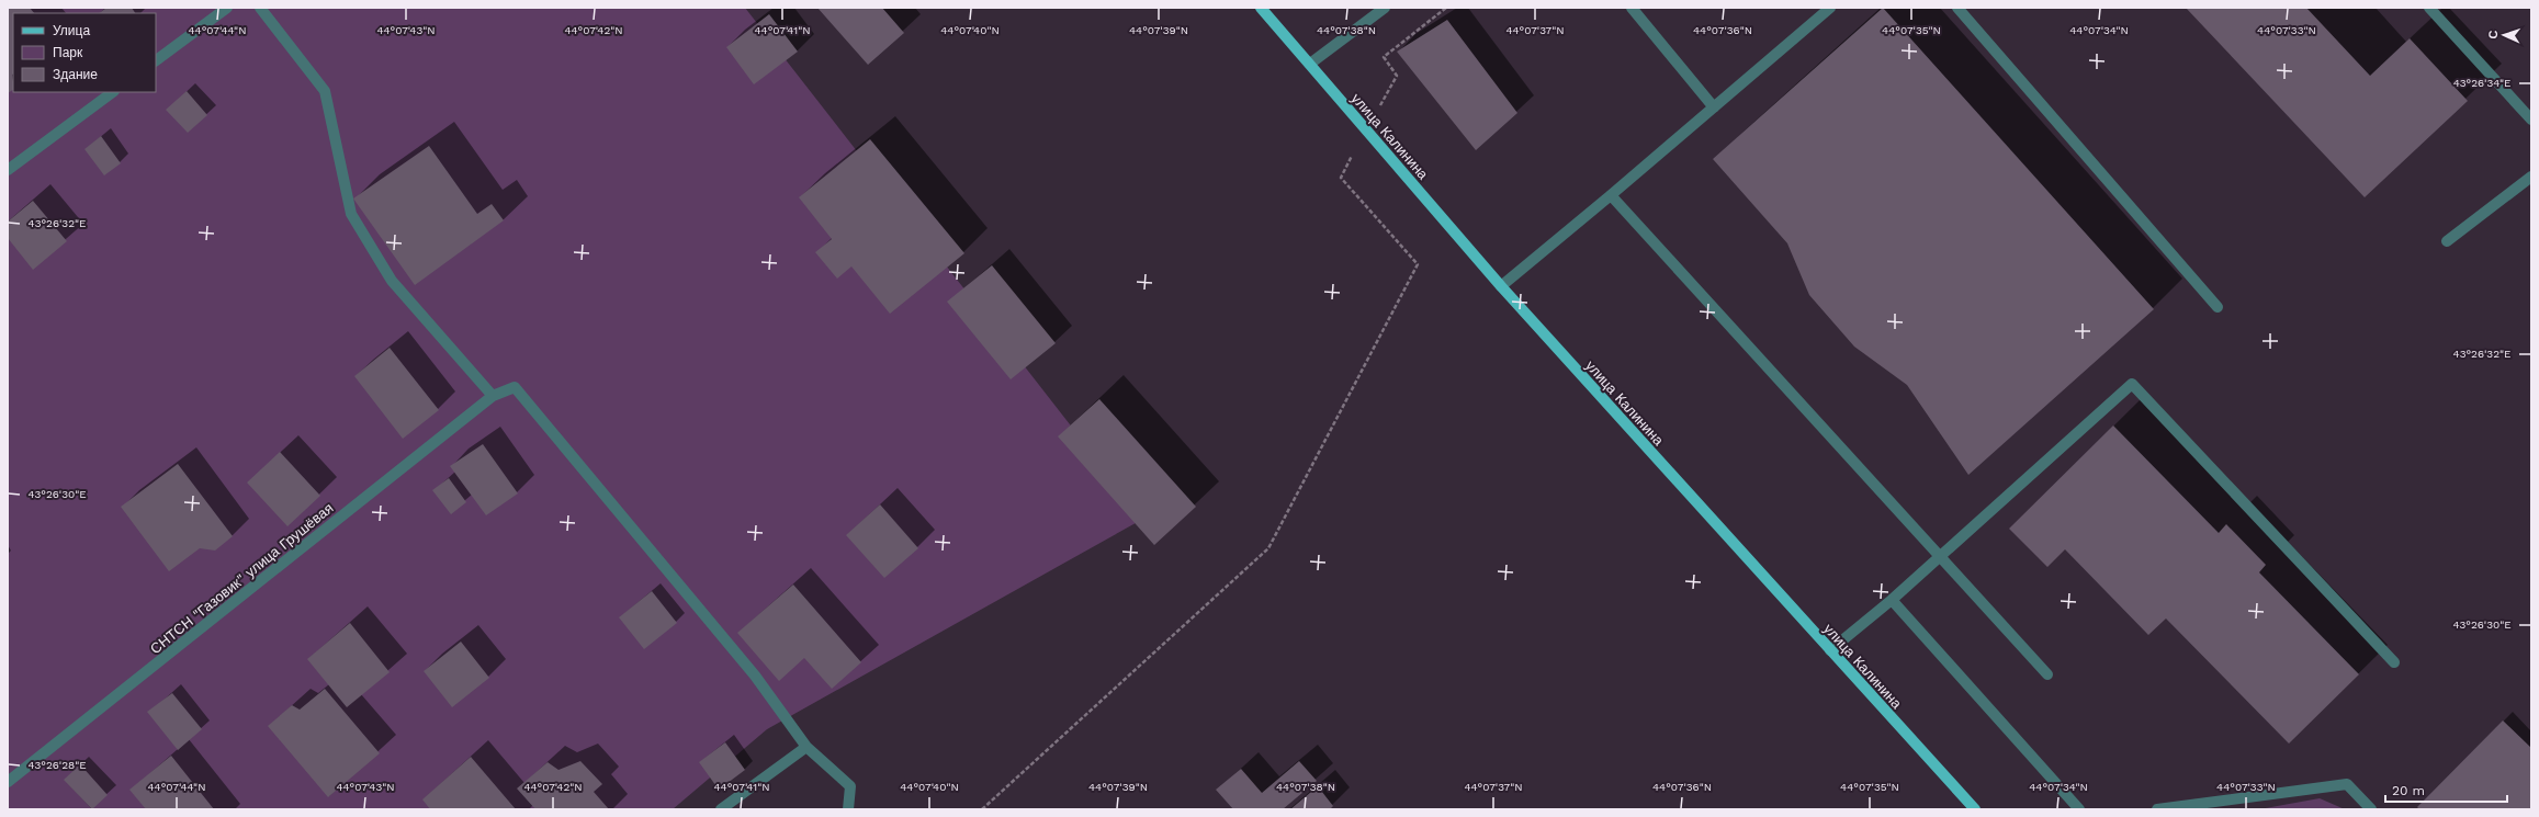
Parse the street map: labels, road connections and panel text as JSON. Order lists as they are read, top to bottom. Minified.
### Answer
{"streets":{"main road":["улица Калинина"],"street":["СНТСН \"Газовик\" улица Грушёвая"]},"legend":["Улица","Парк","Здание"],"scale_bar":"20 m","north":"left","coordinates":["44°07'44\"N","44°07'43\"N","44°07'42\"N","44°07'41\"N","44°07'40\"N","44°07'39\"N","44°07'38\"N","44°07'37\"N","44°07'36\"N","44°07'35\"N","44°07'34\"N","44°07'33\"N","43°26'34\"E","43°26'32\"E","43°26'30\"E","43°26'28\"E"]}
